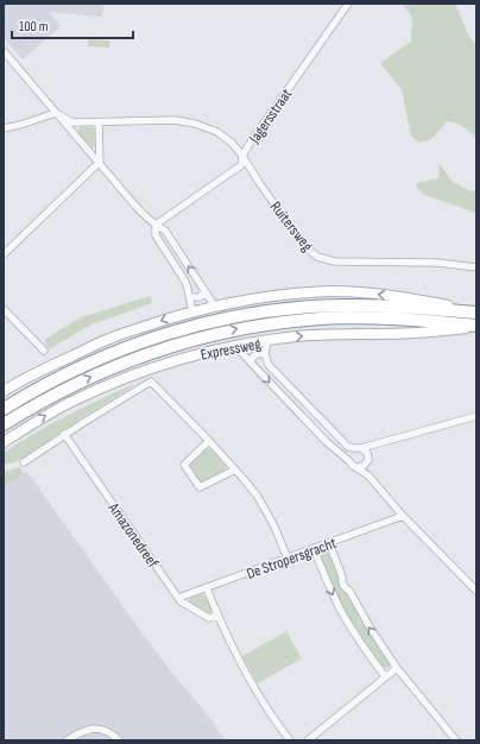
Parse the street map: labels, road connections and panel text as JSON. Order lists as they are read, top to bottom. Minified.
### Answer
{"streets":{"highway":["Expressweg"],"street":["Jagersstraat","Ruitersweg","Amazonedreef","De Stropersgracht"]},"crossings":[["Jagersstraat","Ruitersweg"],["Amazonedreef","De Stropersgracht"]],"scale_bar":"100 m"}
